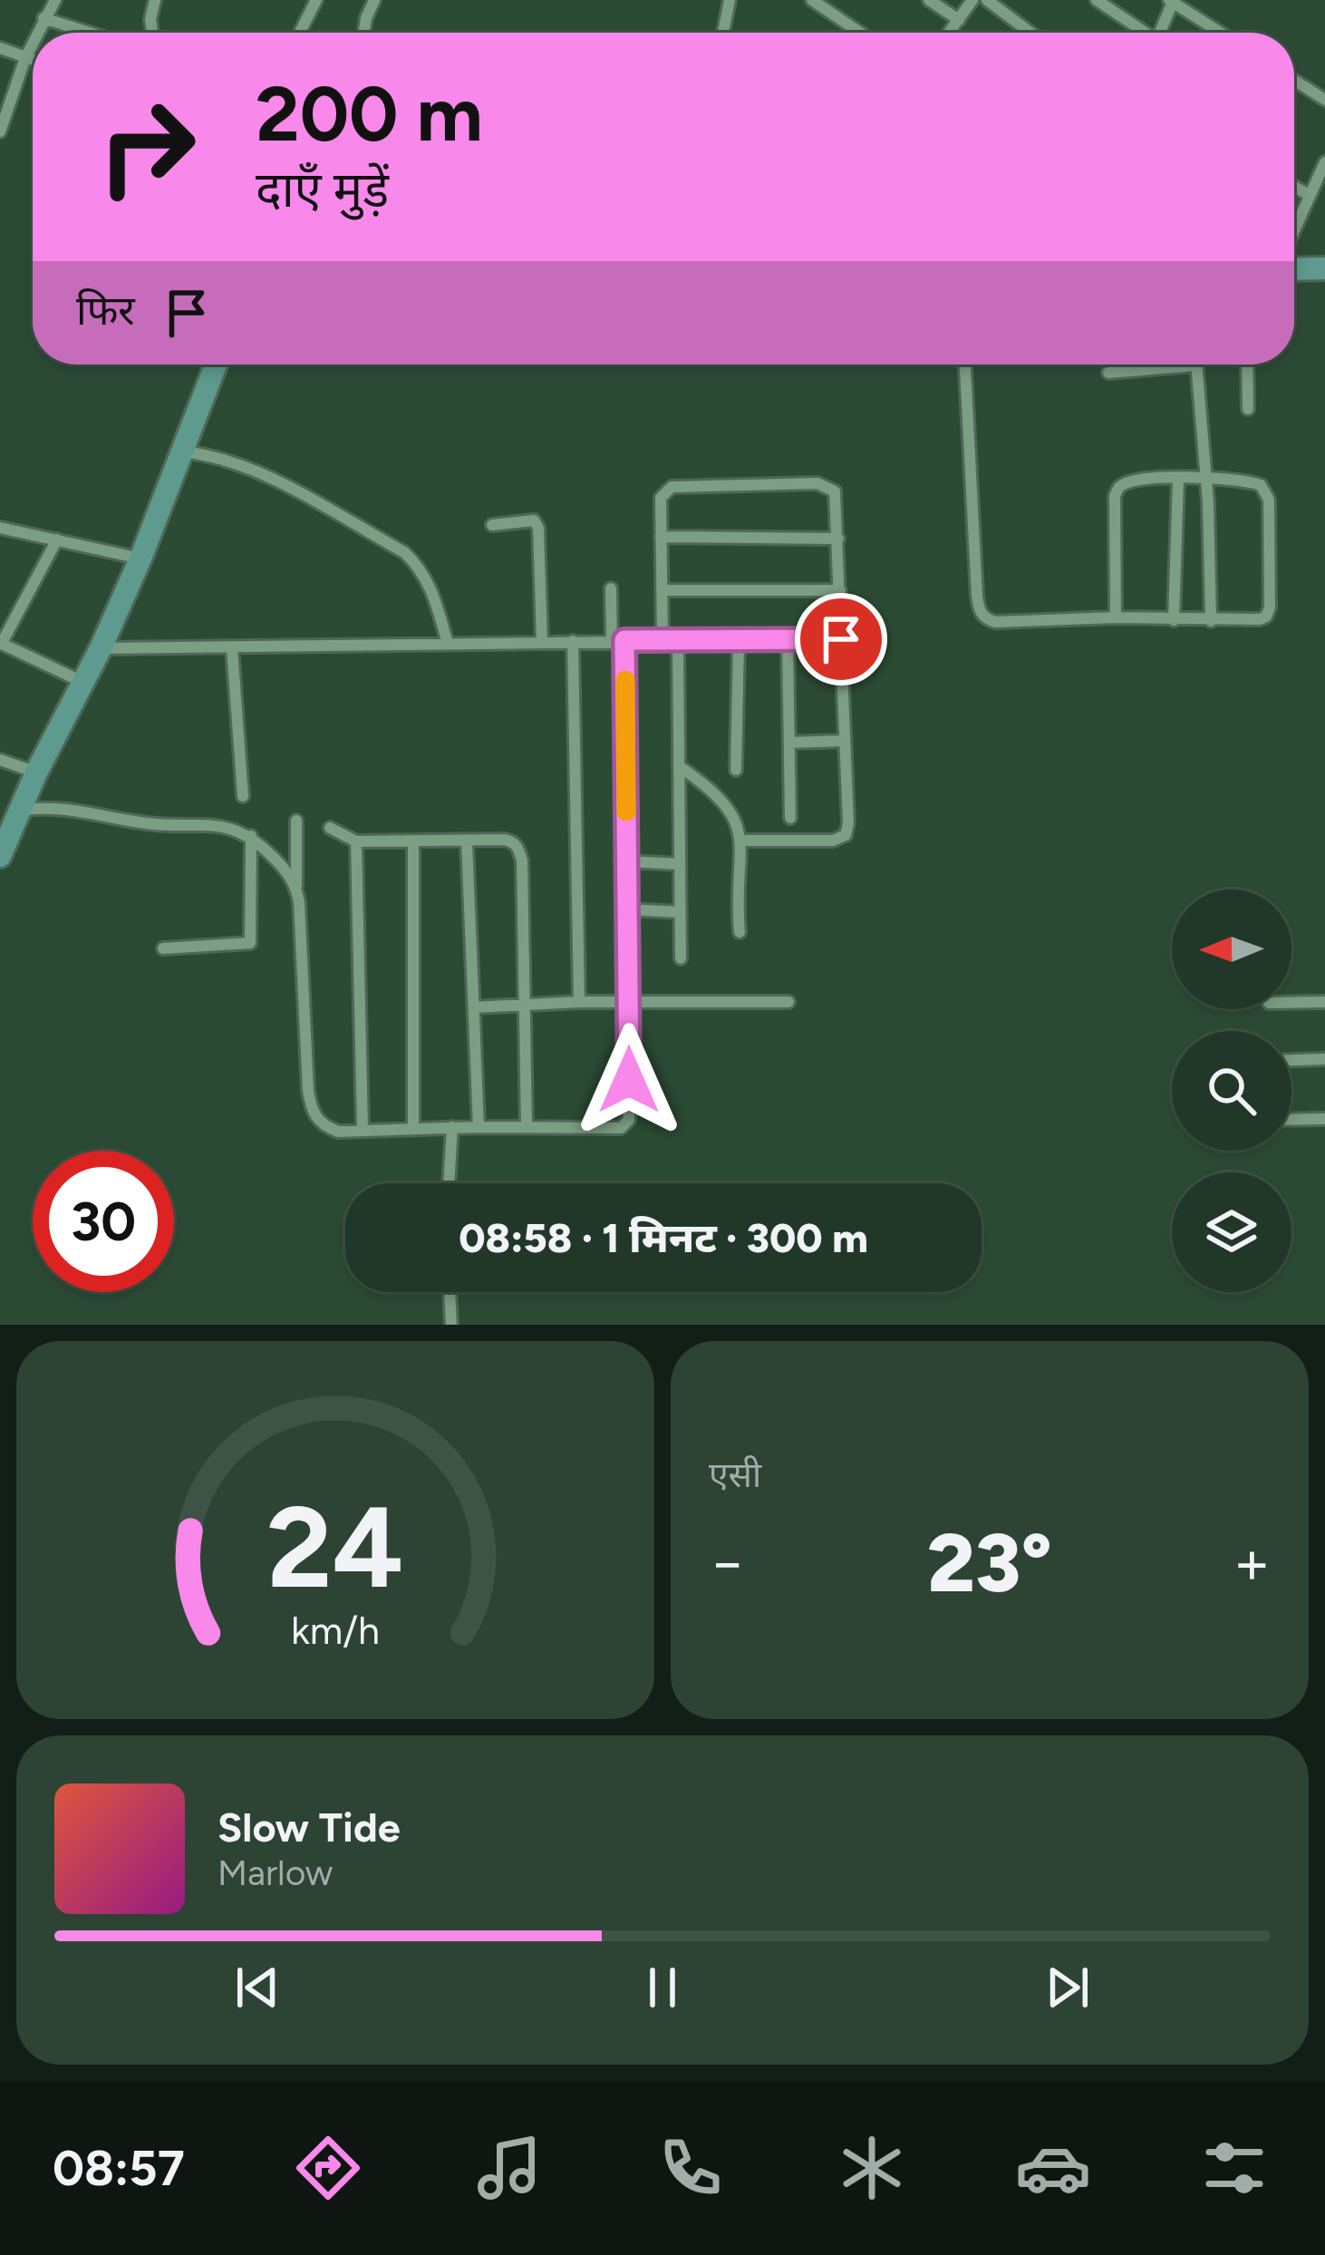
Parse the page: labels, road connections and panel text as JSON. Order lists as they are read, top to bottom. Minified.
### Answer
{"north":"left","page":{"turn":["200 m","दाएँ मुड़ें"],"then":"फिर","limit":"30","trip":"08:58 · 1 मिनट · 300 m","tile":"एसी","heat":["−","23°","+"],"song":["Slow Tide","Marlow"],"tabs":"08:57","gauge":["24","km/h"]}}
